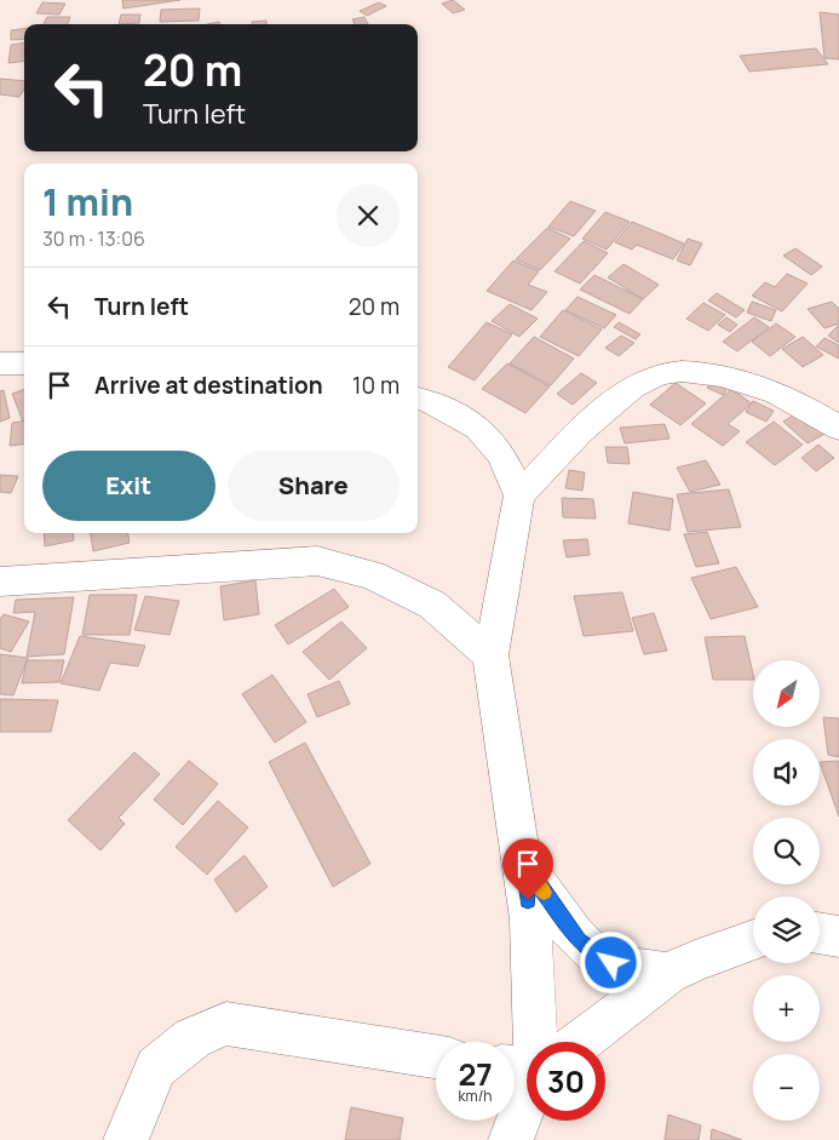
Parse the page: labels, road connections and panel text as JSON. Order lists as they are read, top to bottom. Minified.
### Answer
{"north":"bottom left","page":{"turn":["20 m","Turn left"],"heading":["1 min","30 m · 13:06"],"list":[{"name":"Turn left","value":"20 m"},{"name":"Arrive at destination","value":"10 m"}],"buttons":["Exit","Share"],"map_buttons":["+","−"],"speed":"27 km/h","limit":"30"}}
